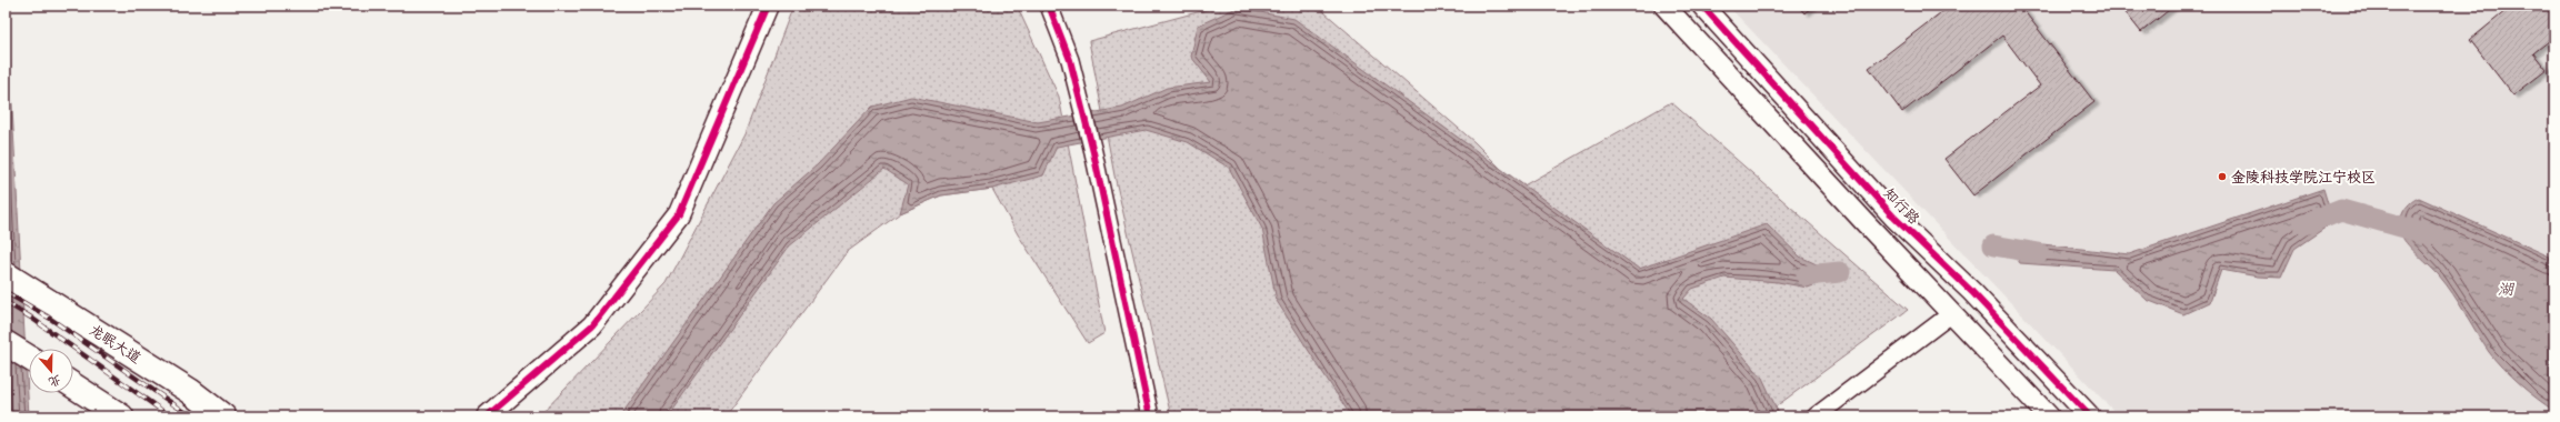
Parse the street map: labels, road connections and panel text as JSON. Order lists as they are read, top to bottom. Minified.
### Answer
{"streets":{"main road":["龙眠大道"],"street":["知行路"]},"water":["湖"],"places":["金陵科技学院江宁校区"],"north":"bottom"}
